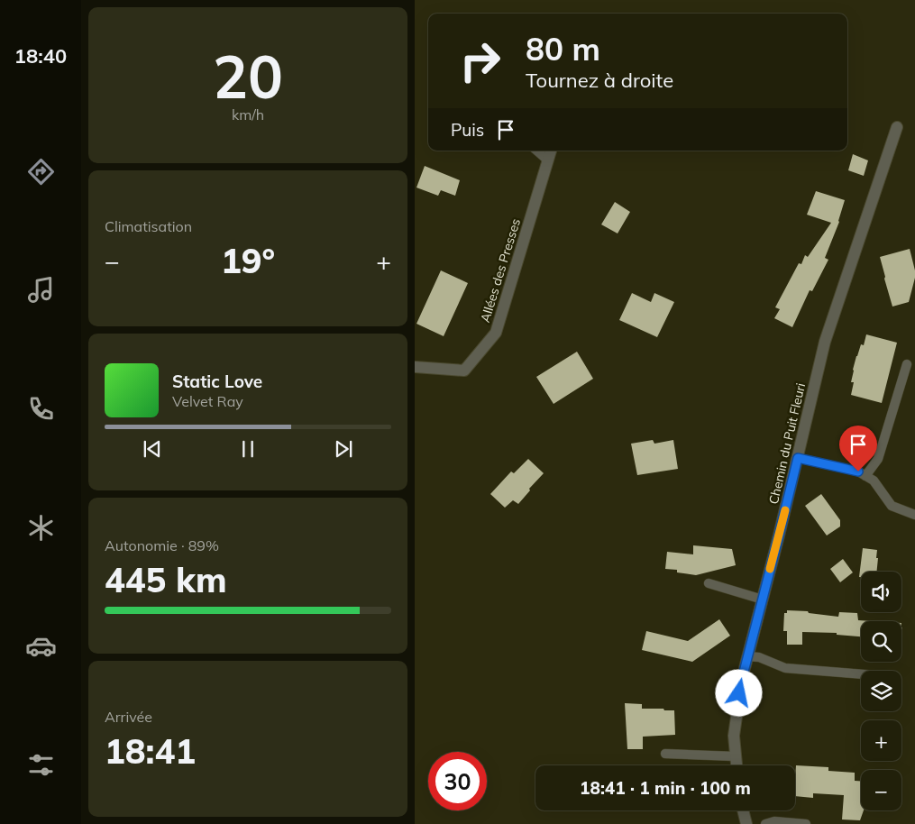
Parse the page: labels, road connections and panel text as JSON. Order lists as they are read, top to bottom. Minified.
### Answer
{"streets":{"street":["Allées des Presses","Chemin du Puit Fleuri"]},"page":{"tabs":"18:40","tile":[["20","km/h"],"Climatisation",["Autonomie · 89%","445 km"],["Arrivée","18:41"]],"turn":["80 m","Tournez à droite"],"then":"Puis","heat":["−","19°","+"],"song":["Static Love","Velvet Ray"],"map_buttons":["+","−"],"limit":"30","trip":"18:41 · 1 min · 100 m"}}
